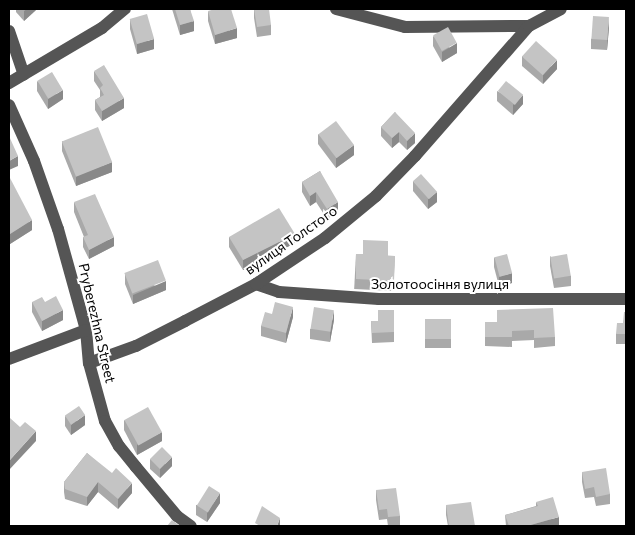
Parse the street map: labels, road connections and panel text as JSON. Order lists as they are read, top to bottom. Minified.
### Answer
{"streets":{"street":["вулиця Толстого","Золотоосіння вулиця","Pryberezhna Street"]},"crossings":[["вулиця Толстого","Золотоосіння вулиця"],["вулиця Толстого","Pryberezhna Street"]]}
